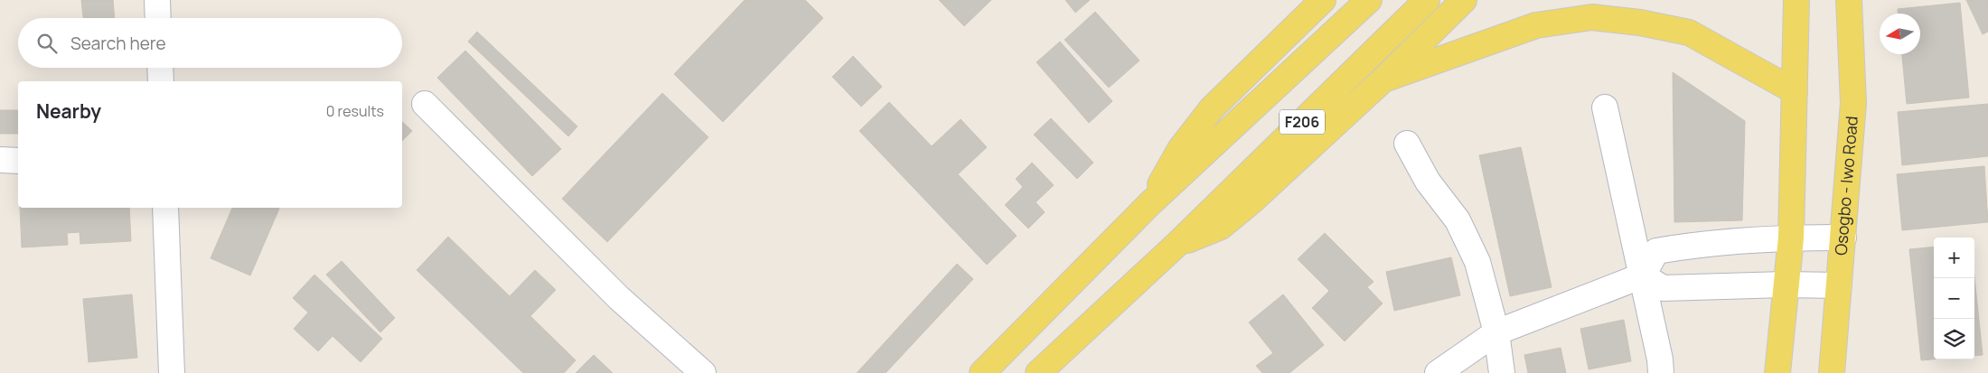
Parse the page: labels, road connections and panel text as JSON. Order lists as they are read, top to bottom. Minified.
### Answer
{"streets":{"main road":["F206","Osogbo - Iwo Road"]},"north":"left","page":{"search":"Search here","heading":["Nearby","0 results"],"map_buttons":["+","−"]}}
